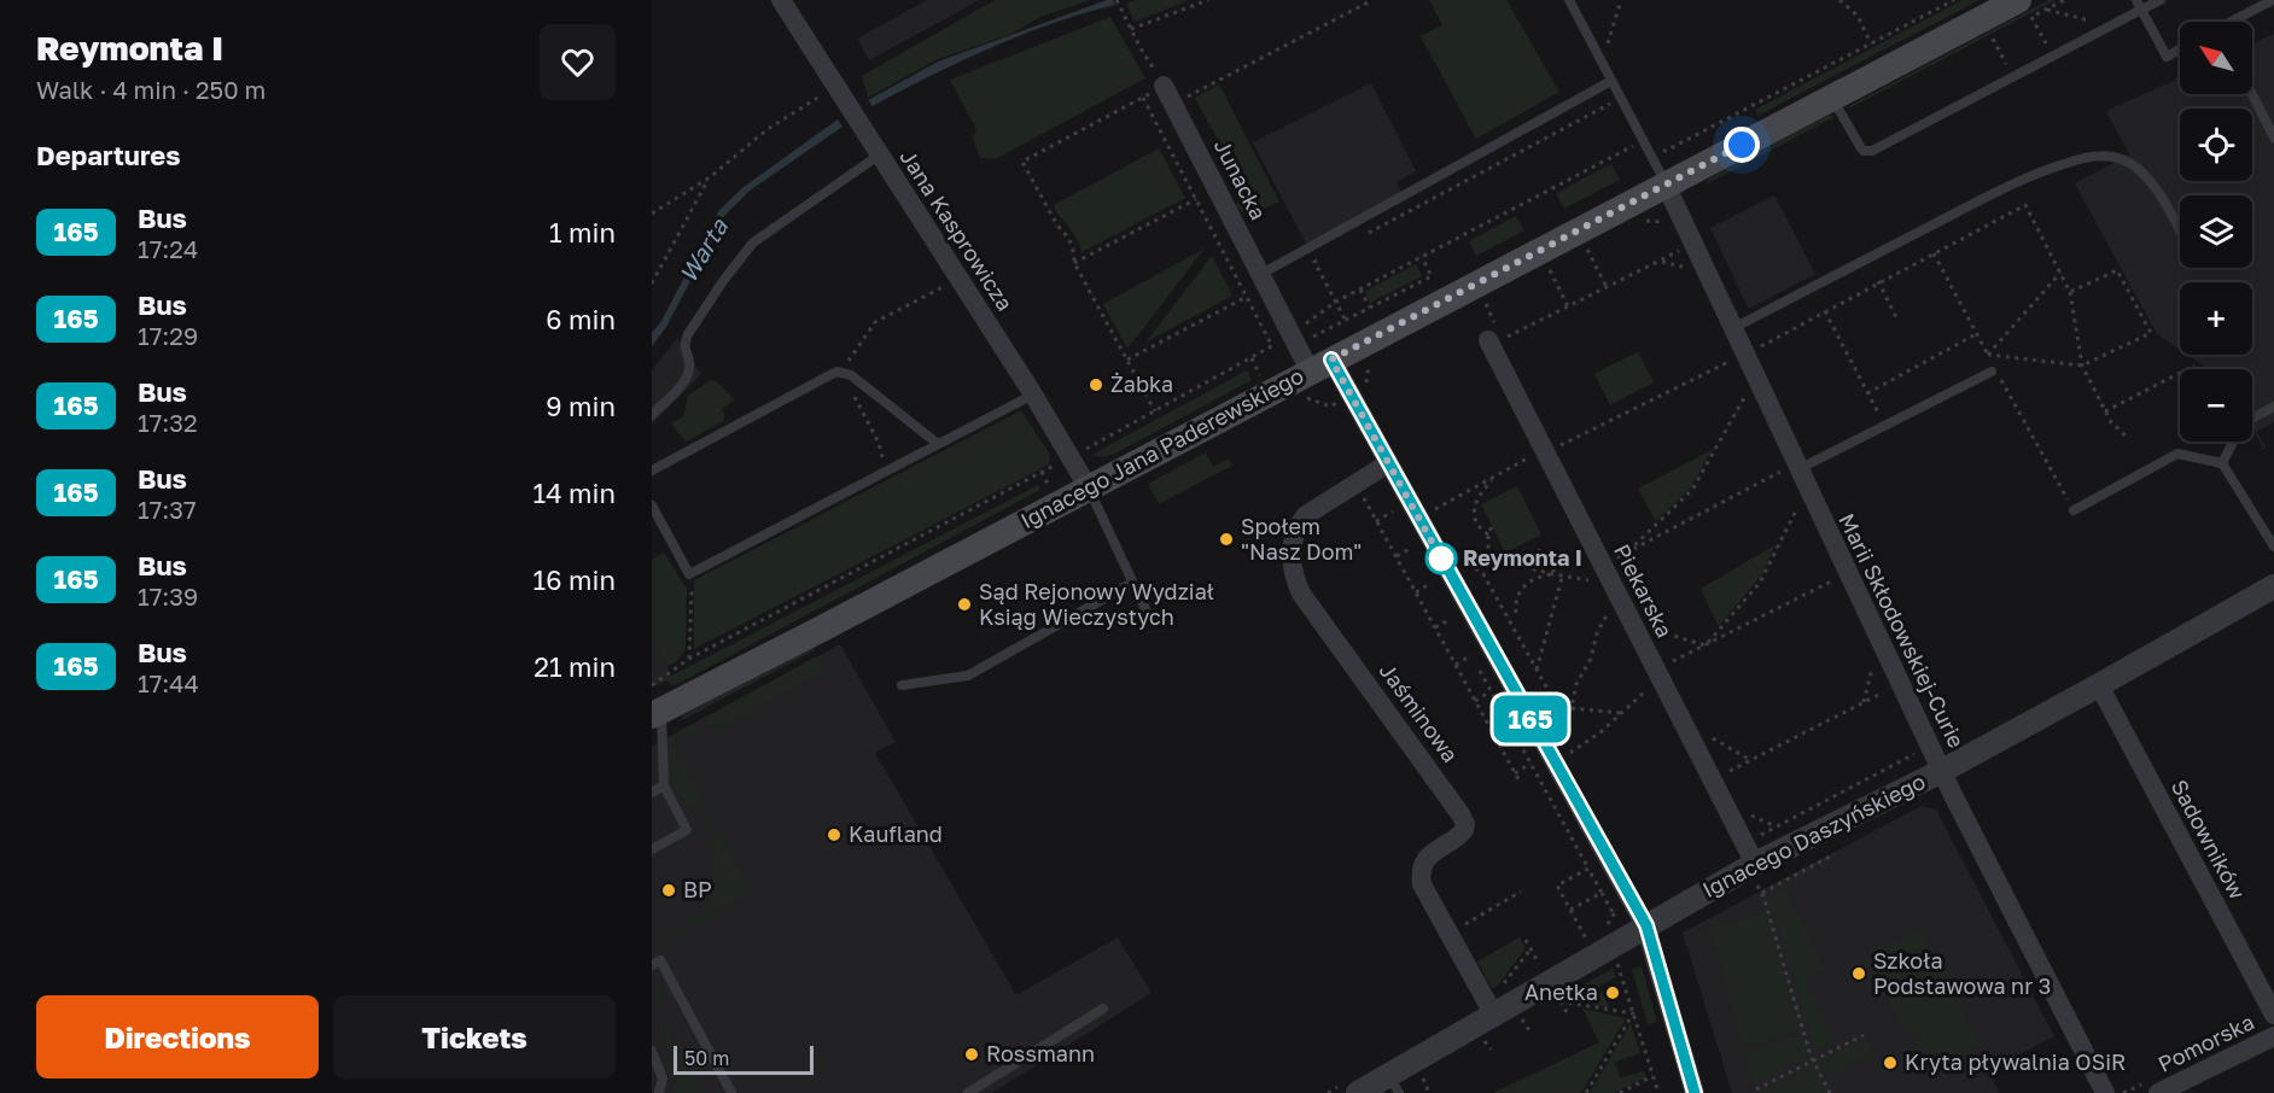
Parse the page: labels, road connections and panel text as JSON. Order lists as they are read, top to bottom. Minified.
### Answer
{"streets":{"main road":["Ignacego Jana Paderewskiego"],"street":["Junacka","Jana Kasprowicza","Piekarska","Marii Skłodowskiej-Curie","Jaśminowa","Ignacego Daszyńskiego","Sadowników","Pomorska"]},"crossings":[["Junacka","Ignacego Jana Paderewskiego"],["Junacka","Jaśminowa"],["Junacka","Ignacego Daszyńskiego"],["Jana Kasprowicza","Ignacego Jana Paderewskiego"],["Ignacego Jana Paderewskiego","Marii Skłodowskiej-Curie"],["Piekarska","Ignacego Daszyńskiego"],["Marii Skłodowskiej-Curie","Ignacego Daszyńskiego"],["Jaśminowa","Ignacego Daszyńskiego"],["Ignacego Daszyńskiego","Sadowników"]],"water":["Warta"],"places":["Żabka","Społem \"Nasz Dom\"","Reymonta I","Sąd Rejonowy Wydział Ksiąg Wieczystych","Kaufland","BP","Szkoła Podstawowa nr 3","Anetka","Rossmann","Kryta pływalnia OSiR"],"lines":["bus line 165"],"scale_bar":"50 m","north":"top left","page":{"heading":[["Reymonta I","Walk · 4 min · 250 m"],"Departures"],"on_map":"165","map_buttons":["+","−"],"list":[{"mark":"165","name":"Bus","note":"17:24","value":"1 min"},{"mark":"165","name":"Bus","note":"17:29","value":"6 min"},{"mark":"165","name":"Bus","note":"17:32","value":"9 min"},{"mark":"165","name":"Bus","note":"17:37","value":"14 min"},{"mark":"165","name":"Bus","note":"17:39","value":"16 min"},{"mark":"165","name":"Bus","note":"17:44","value":"21 min"}],"buttons":["Directions","Tickets"],"scale":"50 m"}}
